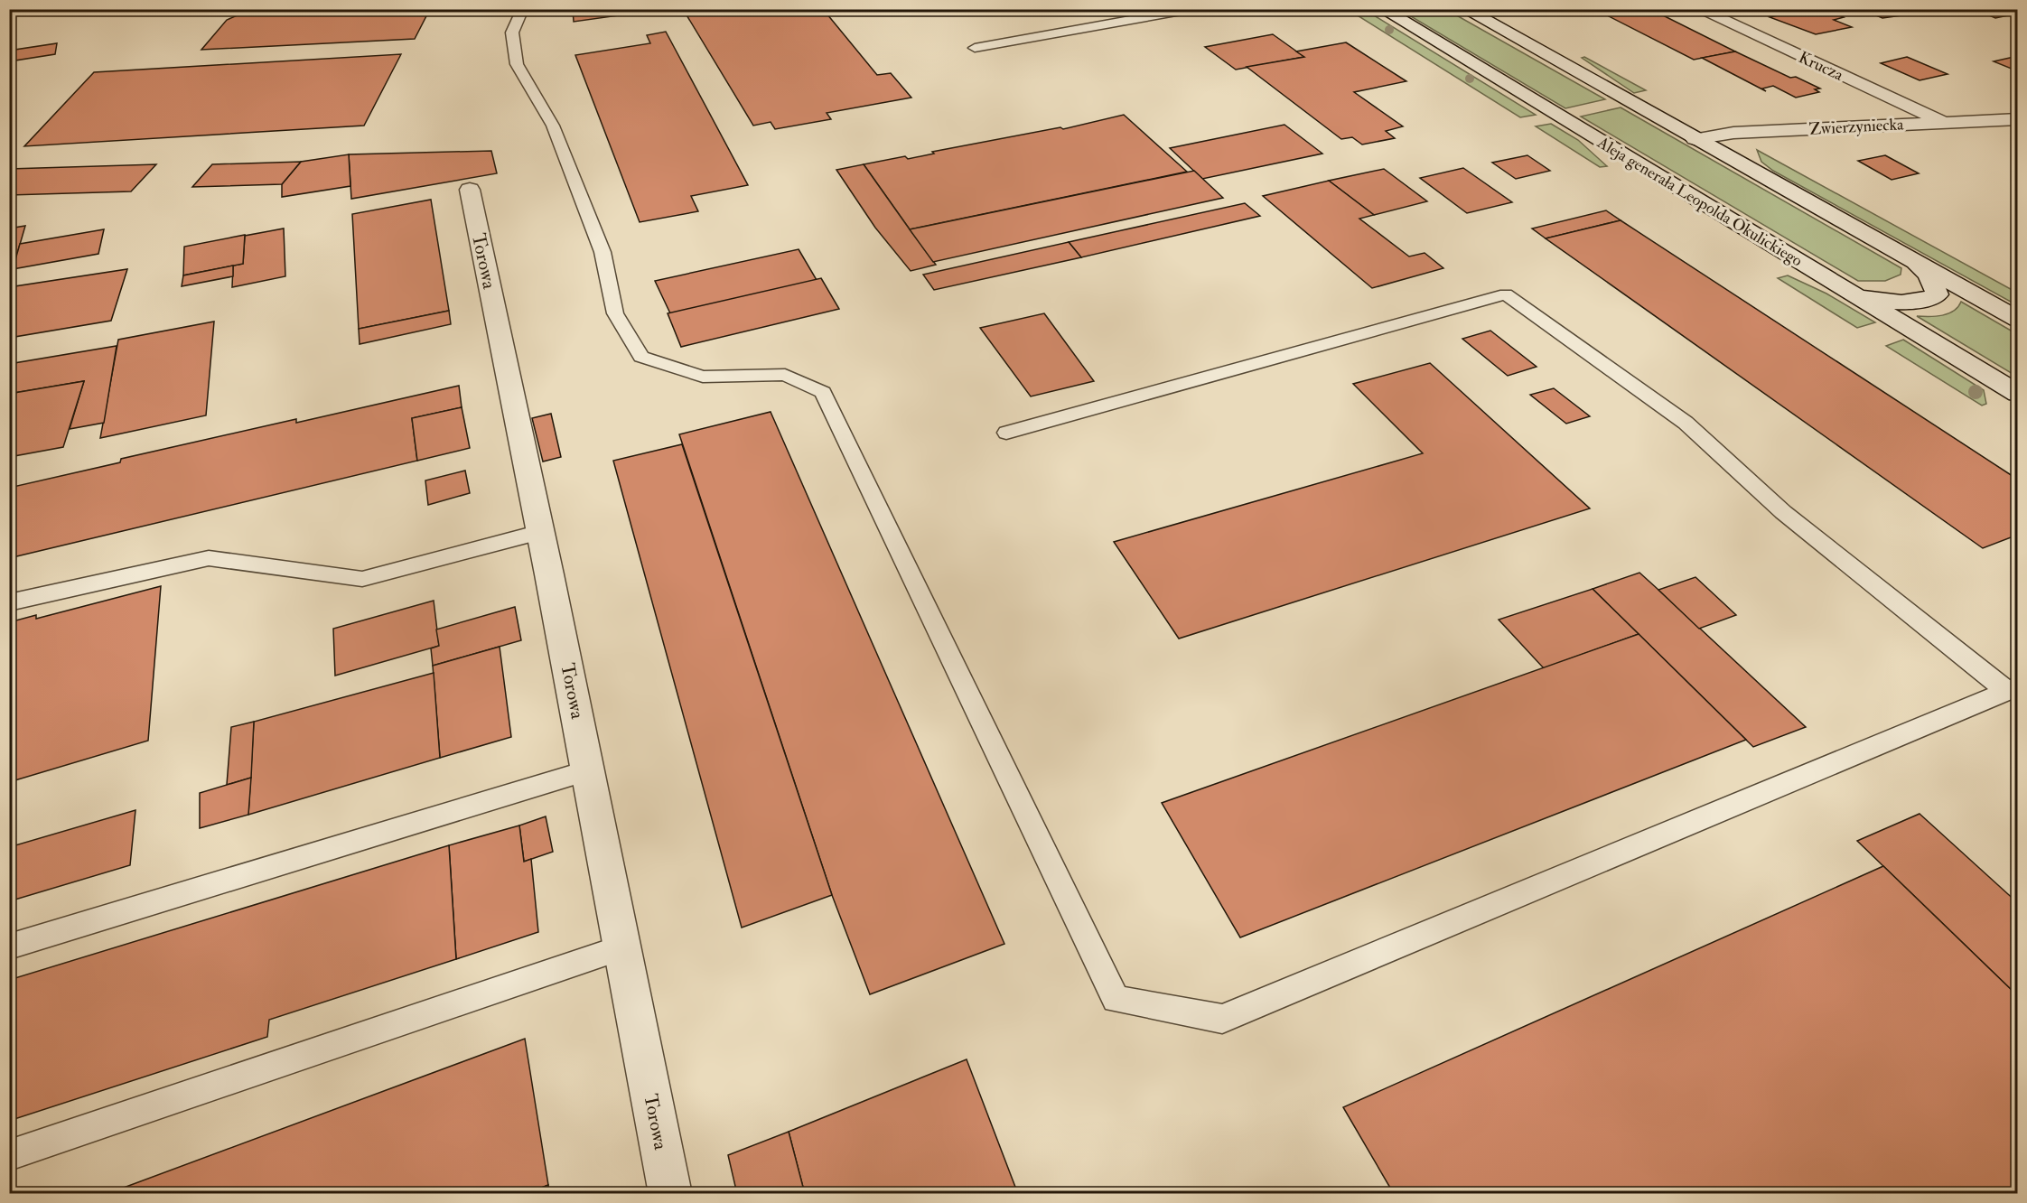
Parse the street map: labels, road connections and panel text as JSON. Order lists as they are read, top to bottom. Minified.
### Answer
{"streets":{"main road":["Krucza","Zwierzyniecka","Aleja generała Leopolda Okulickiego","Torowa"]},"crossings":[["Krucza","Zwierzyniecka"]]}
